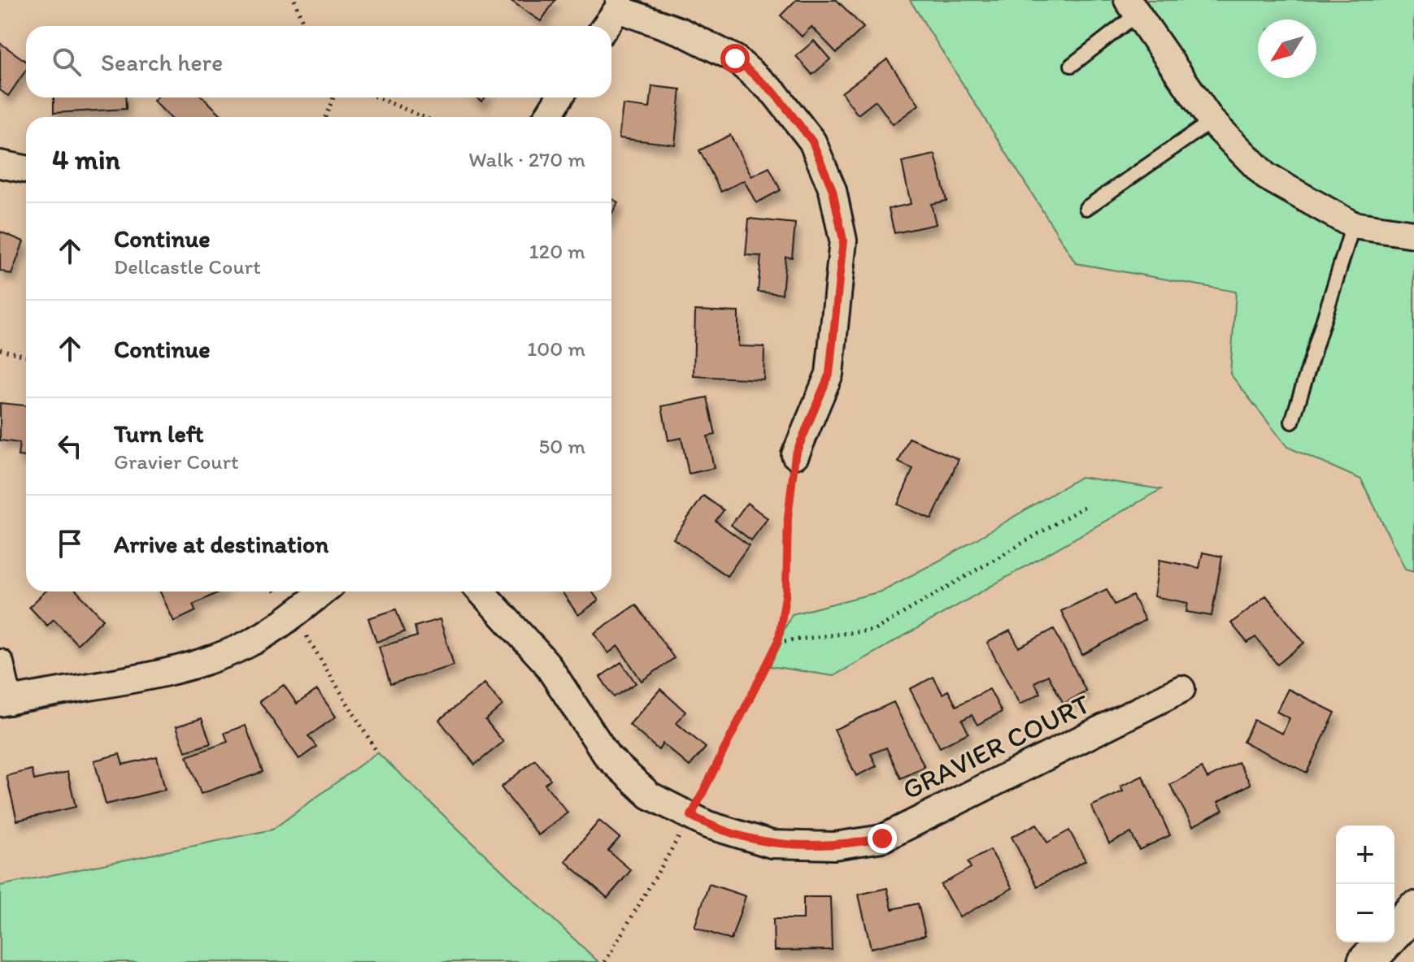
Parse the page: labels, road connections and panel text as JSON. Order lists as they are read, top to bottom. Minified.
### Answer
{"streets":{"street":["GRAVIER COURT"]},"north":"bottom left","page":{"search":"Search here","heading":["4 min","Walk · 270 m"],"list":[["Continue","Dellcastle Court","120 m"],["Continue","100 m"],["Turn left","Gravier Court","50 m"],"Arrive at destination"],"map_buttons":["+","−"]}}
